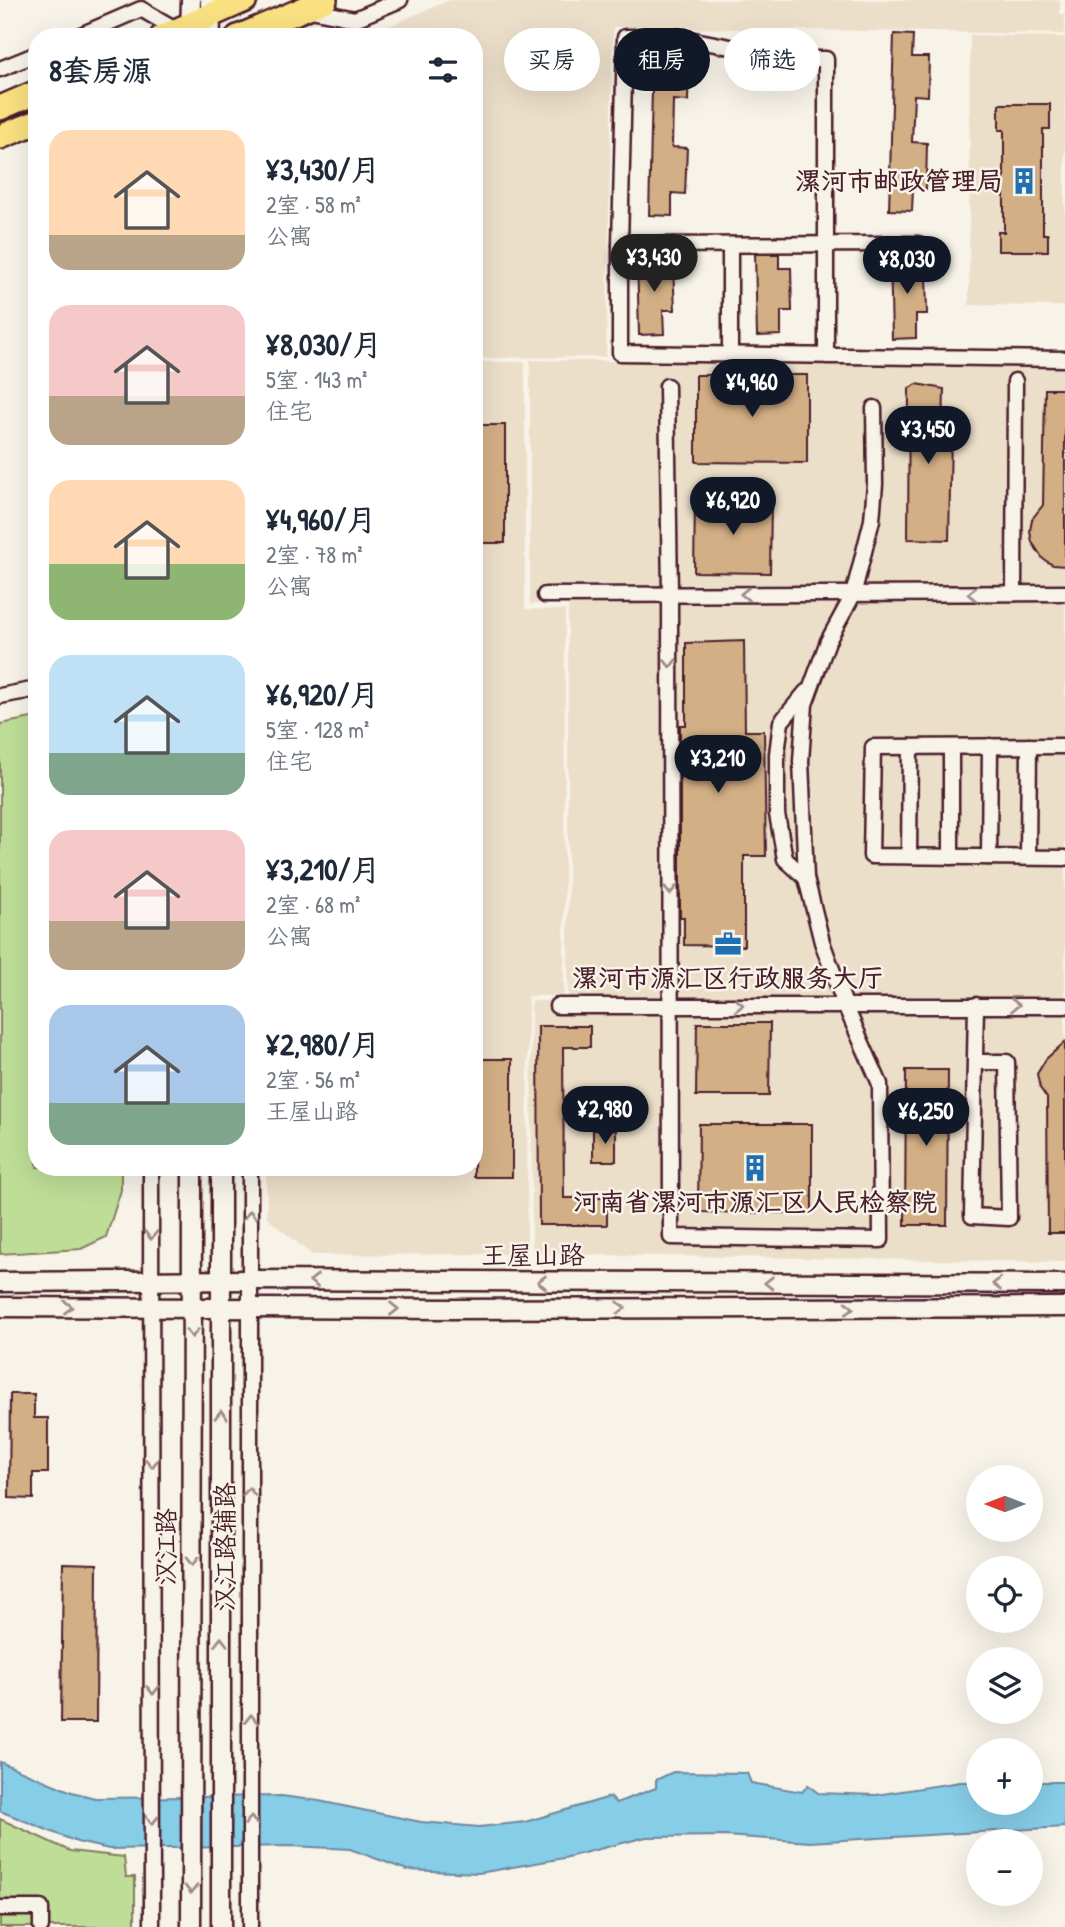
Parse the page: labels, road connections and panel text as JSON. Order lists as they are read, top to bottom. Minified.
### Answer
{"streets":{"street":["王屋山路","汉江路","汉江路辅路"]},"crossings":[["王屋山路","汉江路"],["王屋山路","汉江路辅路"]],"places":{"building":["漯河市邮政管理局","河南省漯河市源汇区人民检察院"],"office":["漯河市源汇区行政服务大厅"]},"north":"left","page":{"chip":["买房","租房","筛选"],"heading":"8套房源","list":[{"name":"¥3,430/月","note":"2室 · 58 m² · 公寓"},{"name":"¥8,030/月","note":"5室 · 143 m² · 住宅"},{"name":"¥4,960/月","note":"2室 · 78 m² · 公寓"},{"name":"¥6,920/月","note":"5室 · 128 m² · 住宅"},{"name":"¥3,210/月","note":"2室 · 68 m² · 公寓"},{"name":"¥2,980/月","note":"2室 · 56 m² · 王屋山路"}],"price":["¥3,430","¥8,030","¥4,960","¥3,450","¥6,920","¥3,210","¥2,980","¥6,250"],"map_buttons":["+","−"]}}
